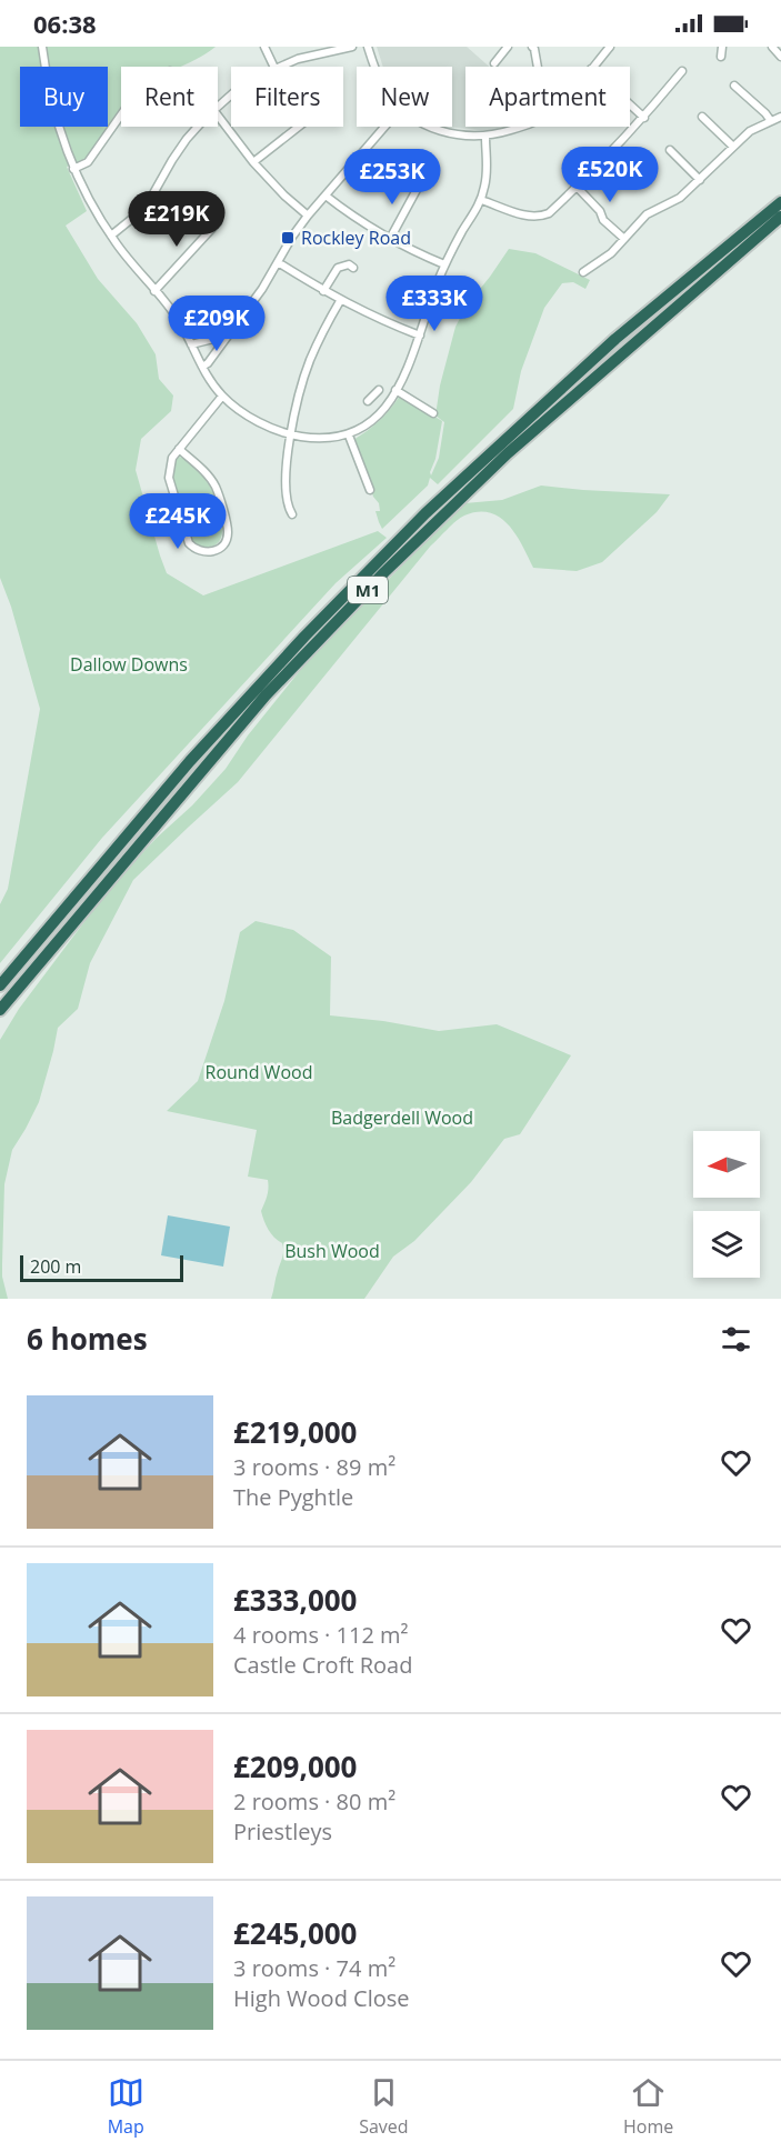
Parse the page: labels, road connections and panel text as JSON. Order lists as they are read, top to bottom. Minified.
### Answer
{"streets":{"highway":["M1"]},"parks":["Dallow Downs","Round Wood","Badgerdell Wood","Bush Wood"],"places":{"transit":["Rockley Road"]},"scale_bar":"200 m","north":"left","page":{"status":"06:38","chip":["Buy","Rent","Filters","New","Apartment"],"price":["£520K","£253K","£219K","£333K","£209K","£245K"],"scale":"200 m","heading":"6 homes","list":[{"name":"£219,000","note":"3 rooms · 89 m² · The Pyghtle"},{"name":"£333,000","note":"4 rooms · 112 m² · Castle Croft Road"},{"name":"£209,000","note":"2 rooms · 80 m² · Priestleys"},{"name":"£245,000","note":"3 rooms · 74 m² · High Wood Close"}],"tabs":["Map","Saved","Home"]}}
